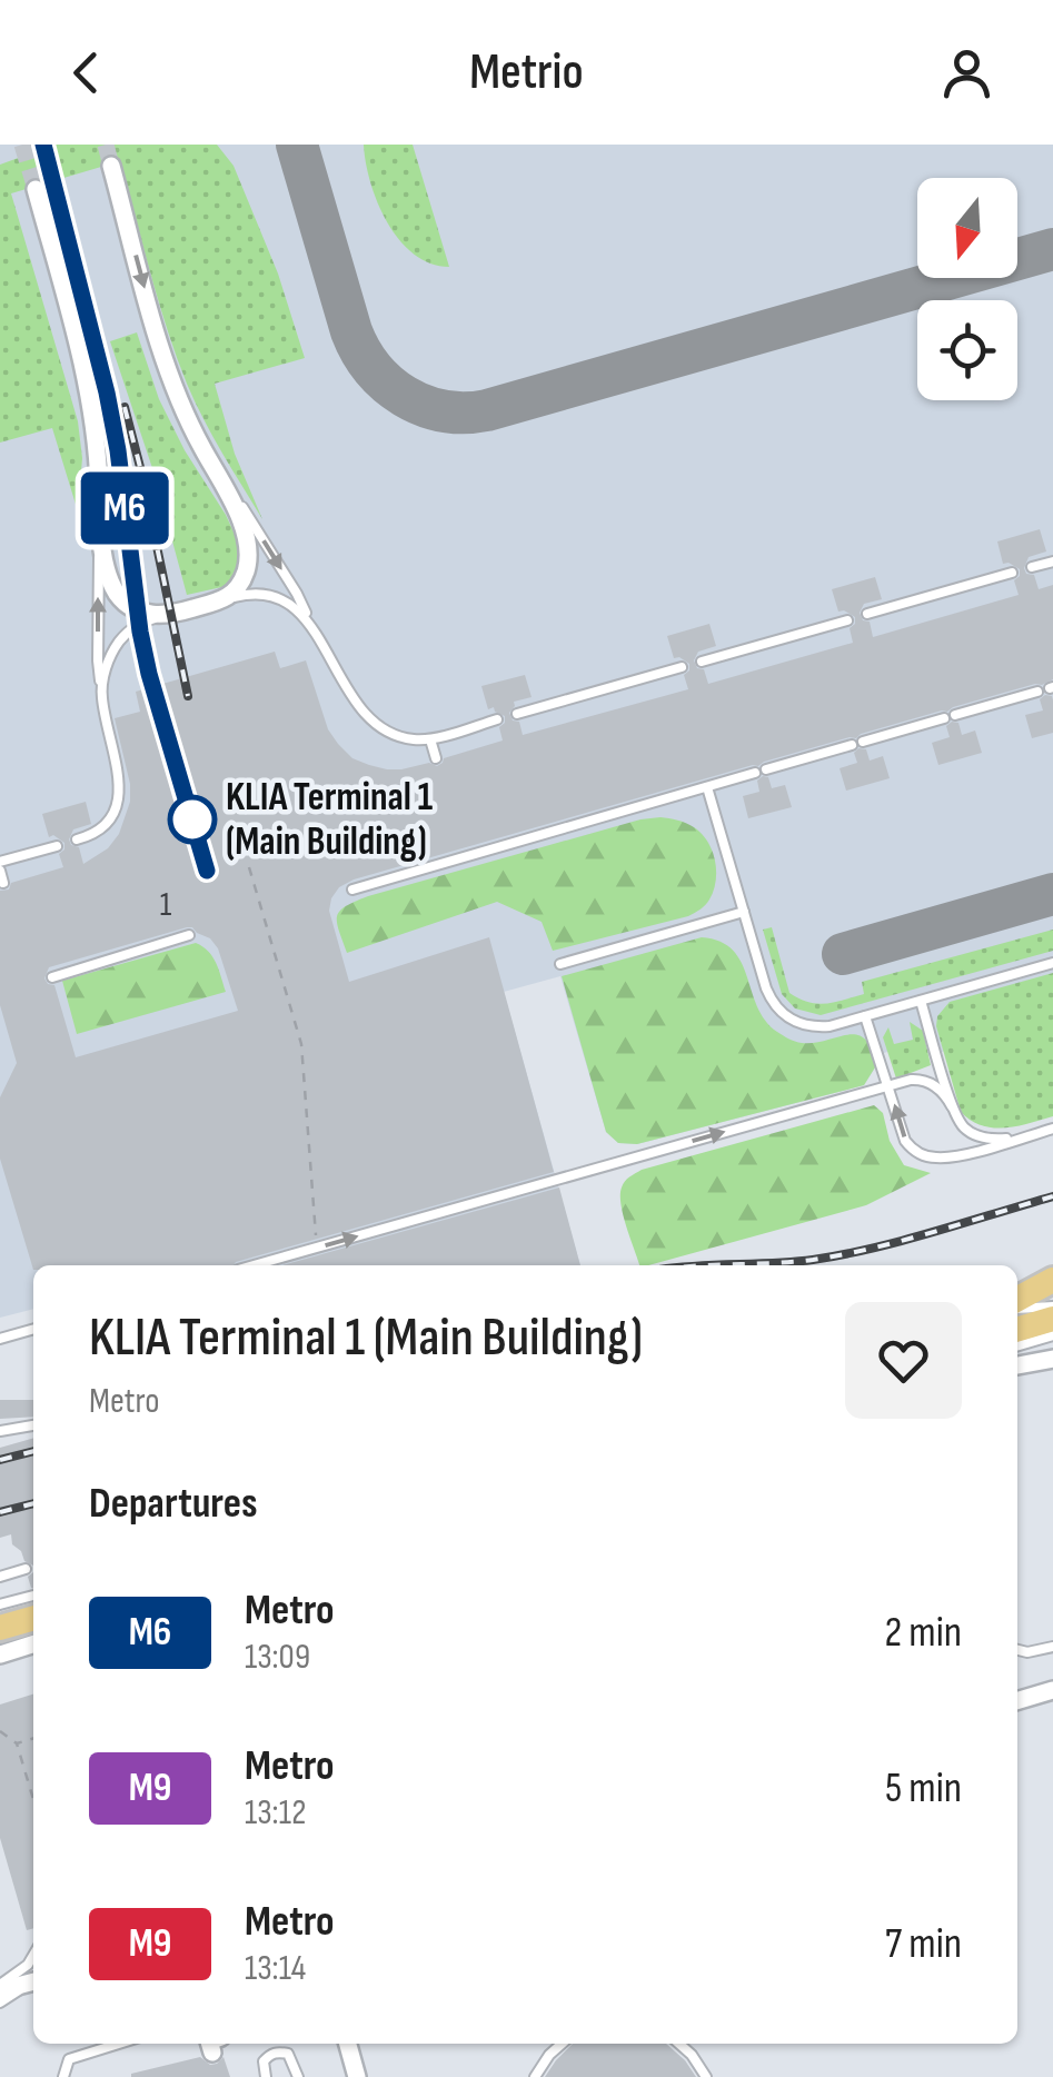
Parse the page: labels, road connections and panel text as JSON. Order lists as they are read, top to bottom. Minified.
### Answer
{"places":["KLIA Terminal 1 (Main Building)"],"lines":["metro line M6"],"house_numbers":["1"],"north":"bottom","page":{"header":"Metrio","on_map":"M6","heading":[["KLIA Terminal 1 (Main Building)","Metro"],"Departures"],"list":[{"mark":"M6","name":"Metro","note":"13:09","value":"2 min"},{"mark":"M9","name":"Metro","note":"13:12","value":"5 min"},{"mark":"M9","name":"Metro","note":"13:14","value":"7 min"}]}}
